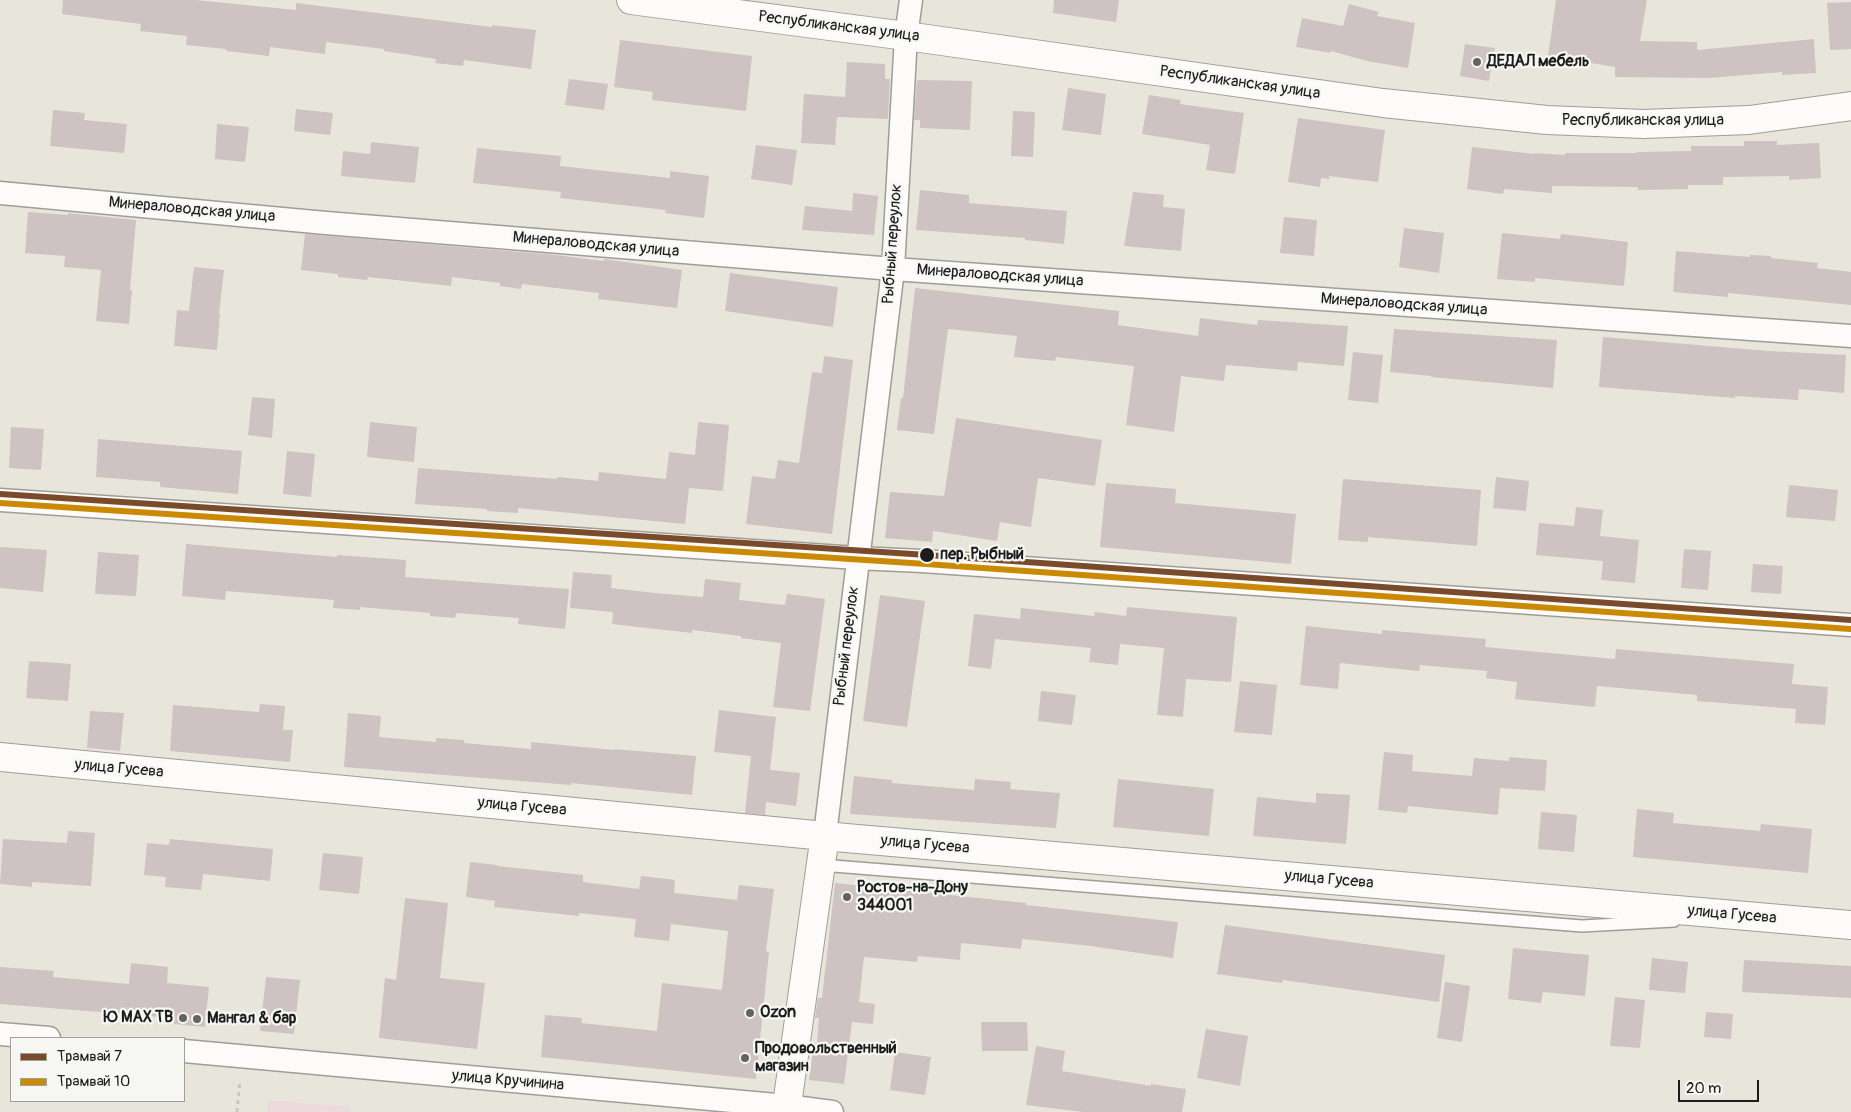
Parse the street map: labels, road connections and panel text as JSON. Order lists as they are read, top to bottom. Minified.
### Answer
{"streets":{"street":["Республиканская улица","Минераловодская улица","Рыбный переулок","улица Гусева","улица Кручинина"]},"crossings":[["Республиканская улица","Рыбный переулок"],["Минераловодская улица","Рыбный переулок"],["Рыбный переулок","улица Гусева"],["Рыбный переулок","улица Кручинина"]],"places":["ДЕДАЛ мебель","пер. Рыбный","Ростов-на-Дону 344001","Ozon","Ю МАХ ТВ","Мангал & бар","Продовольственный магазин"],"lines":["tram line 7","tram line 10"],"legend":["Трамвай 7","Трамвай 10"],"scale_bar":"20 m"}
